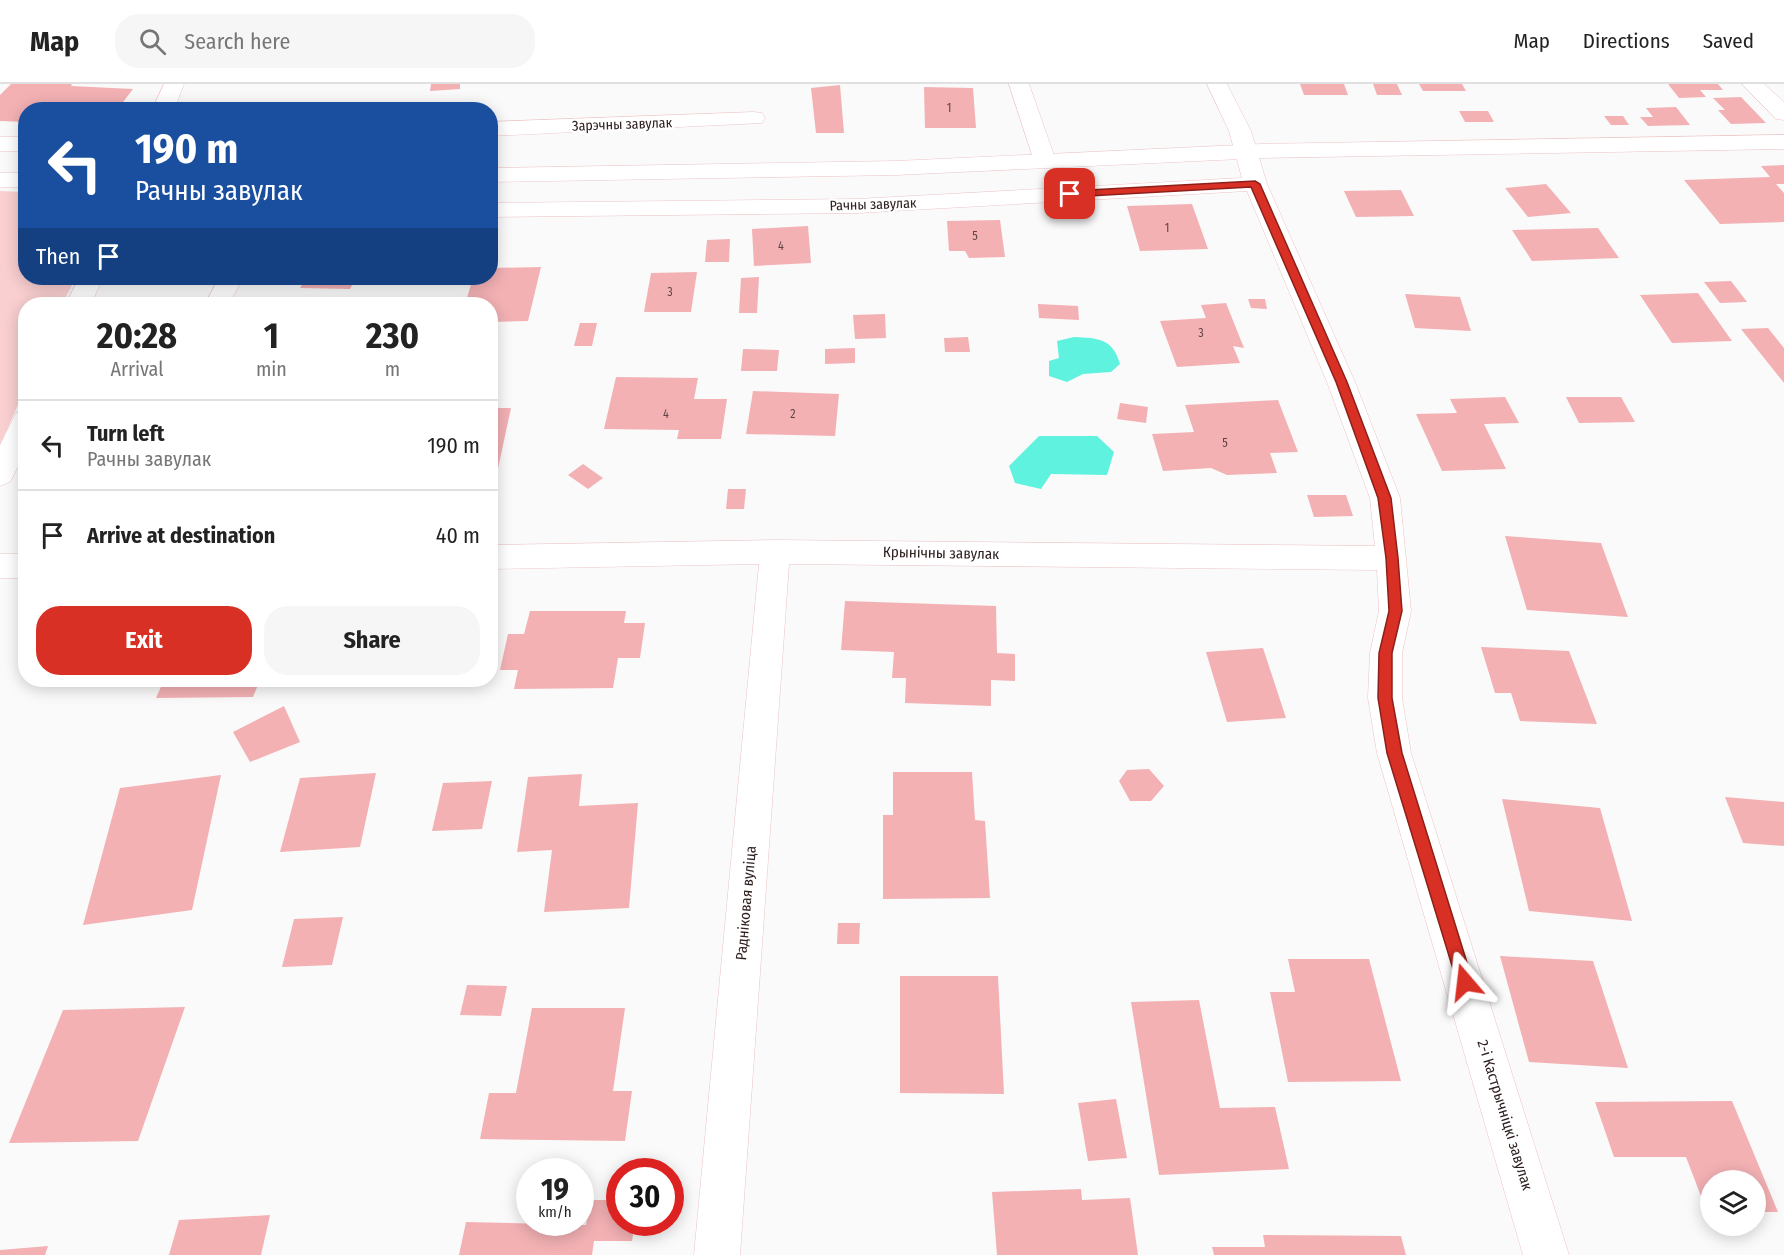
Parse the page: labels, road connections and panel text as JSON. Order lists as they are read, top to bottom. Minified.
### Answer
{"streets":{"street":["Зарэчны завулак","Рачны завулак","Крынічны завулак","Радніковая вуліца","2-і Кастрычніцкі завулак"]},"crossings":[["Рачны завулак","2-і Кастрычніцкі завулак"],["Крынічны завулак","Радніковая вуліца"],["Крынічны завулак","2-і Кастрычніцкі завулак"]],"house_numbers":["1","1","5","4","3","3","4","2","5"],"page":{"header":"Map","search":"Search here","nav":["Map","Directions","Saved"],"turn":["190 m","Рачны завулак"],"then":"Then","eta":["20:28","Arrival","1","min","230","m"],"list":[{"name":"Turn left","note":"Рачны завулак","value":"190 m"},{"name":"Arrive at destination","value":"40 m"}],"buttons":["Exit","Share"],"speed":"19 km/h","limit":"30"}}
